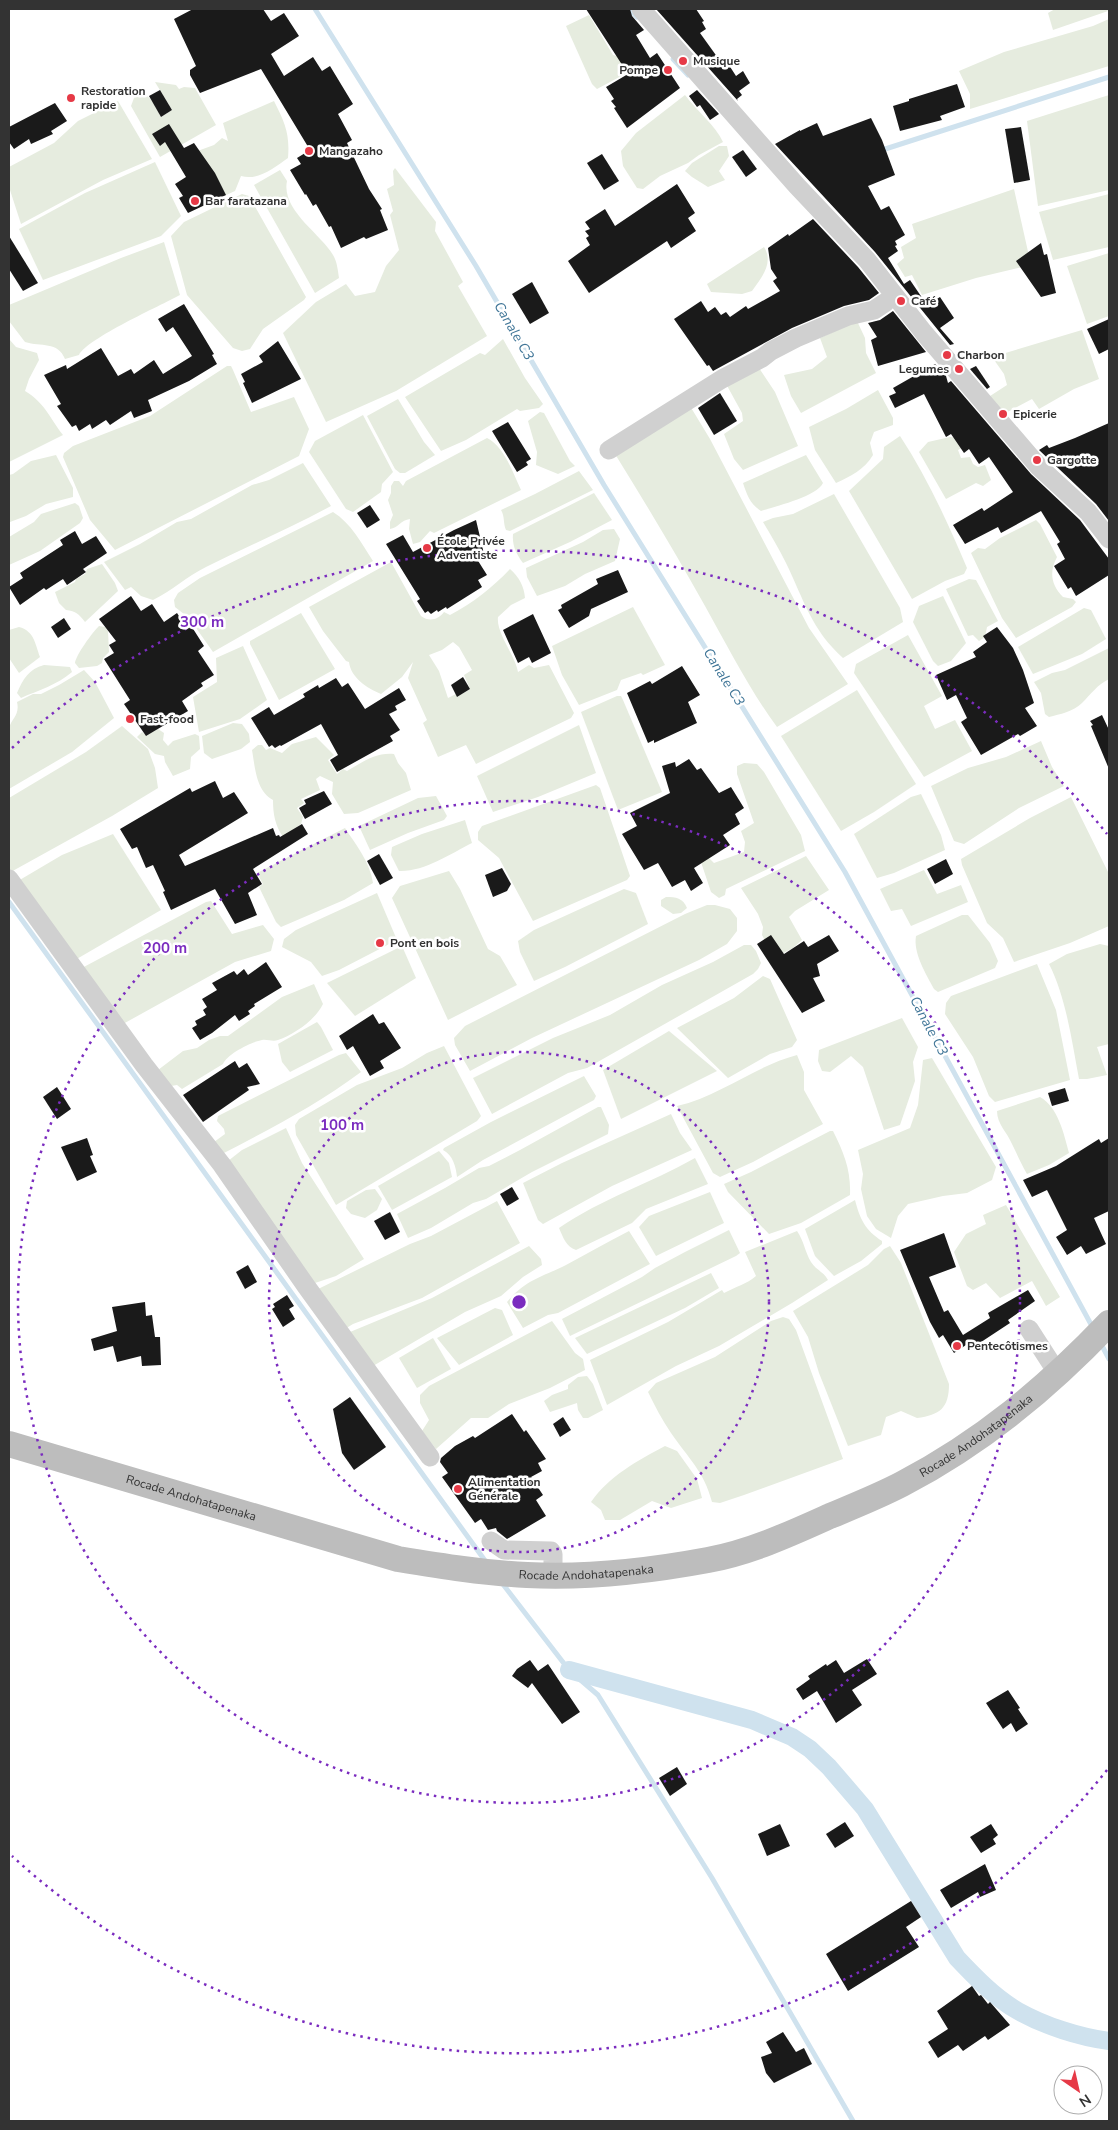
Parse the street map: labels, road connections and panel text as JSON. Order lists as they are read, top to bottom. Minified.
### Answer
{"streets":{"main road":["Rocade Andohatapenaka"]},"water":["Canale C3"],"places":["Musique","Pompe","Restoration rapide","Mangazaho","Bar faratazana","Café","Charbon","Legumes","Epicerie","Gargotte","École Privée Adventiste","Fast-food","Pont en bois","Pentecôtismes","Alimentation Générale"],"north":"bottom right","rings":["300 m","200 m","100 m"]}
